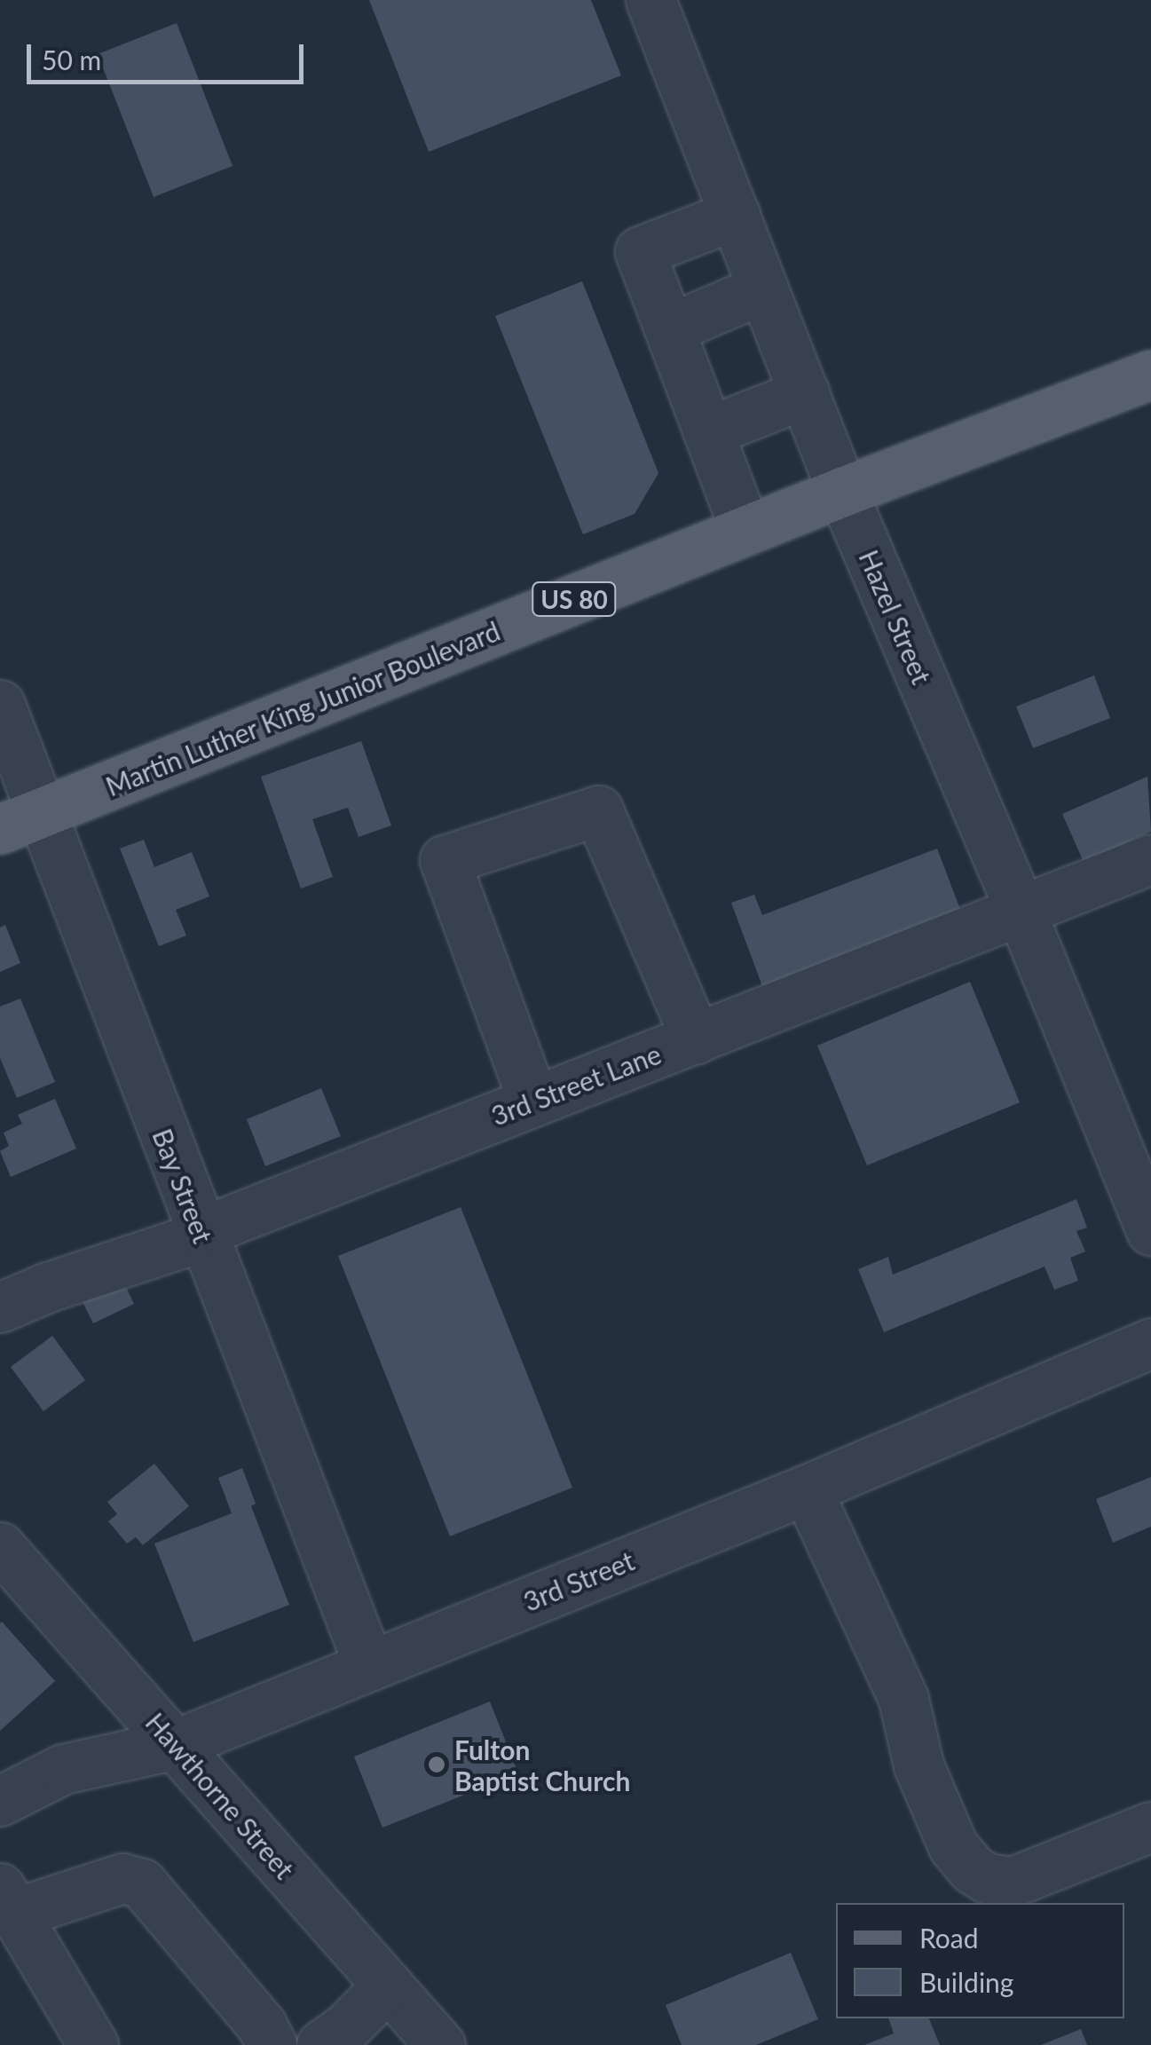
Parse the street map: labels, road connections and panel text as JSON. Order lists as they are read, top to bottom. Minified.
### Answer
{"streets":{"main road":["US 80","Martin Luther King Junior Boulevard"],"street":["Hazel Street","3rd Street Lane","Bay Street","3rd Street","Hawthorne Street"]},"crossings":[["Hazel Street","Martin Luther King Junior Boulevard"],["Hazel Street","3rd Street Lane"],["Martin Luther King Junior Boulevard","Bay Street"],["3rd Street Lane","Bay Street"],["Bay Street","3rd Street"],["3rd Street","Hawthorne Street"]],"places":["Fulton Baptist Church"],"legend":["Road","Building"],"scale_bar":"50 m"}
